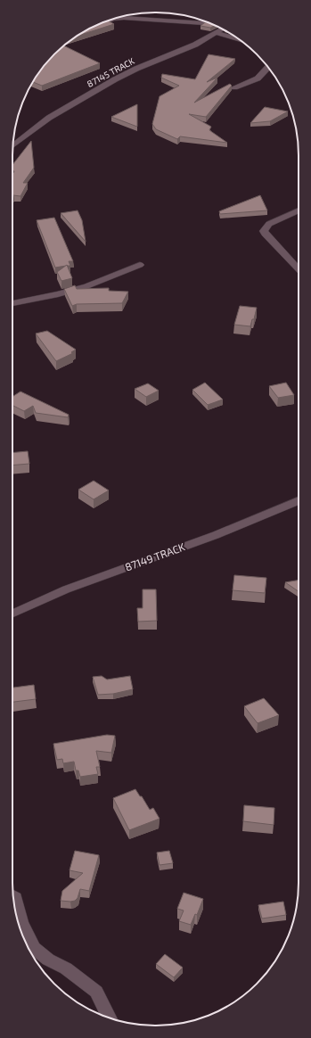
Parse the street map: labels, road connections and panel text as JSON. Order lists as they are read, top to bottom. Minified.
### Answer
{"streets":{"street":["87145 TRACK","87149 TRACK"]}}
